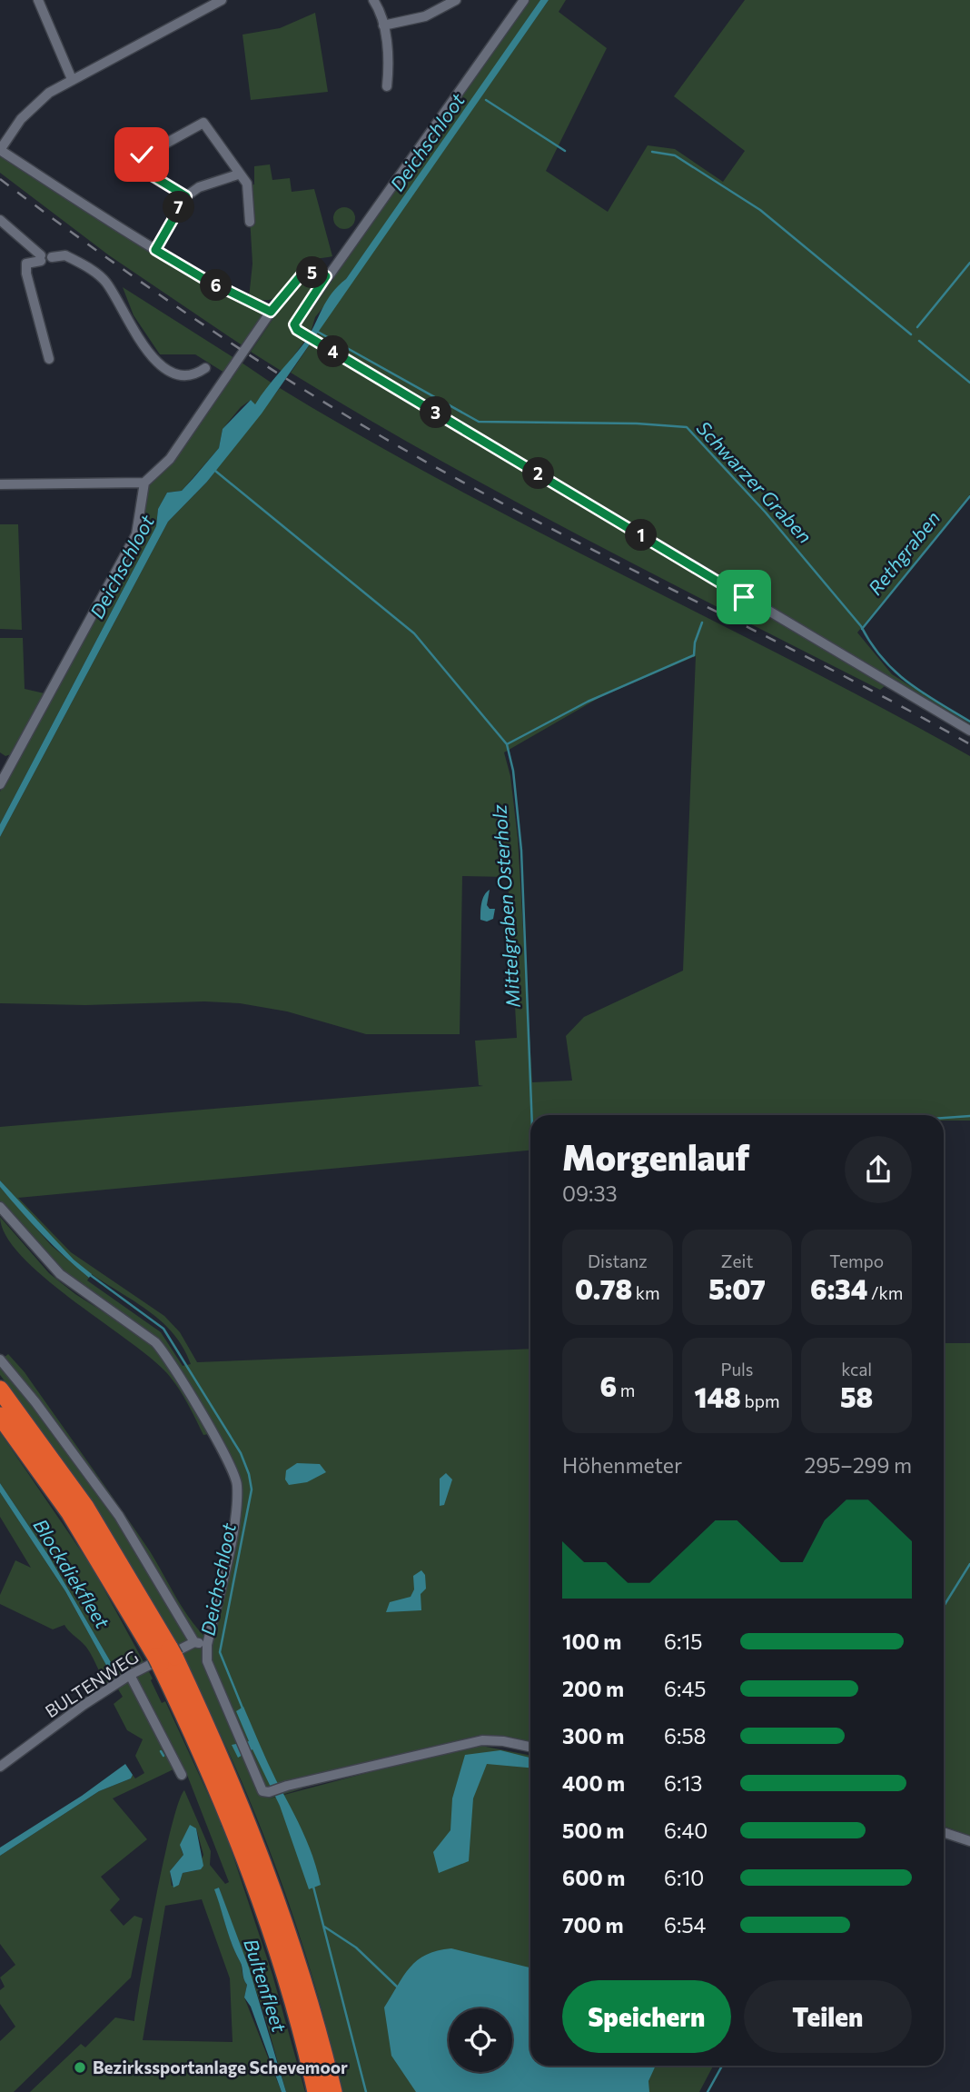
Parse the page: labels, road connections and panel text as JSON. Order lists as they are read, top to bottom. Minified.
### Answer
{"streets":{"street":["BULTENWEG"]},"water":["Deichschloot","Schwarzer Graben","Rethgraben","Mittelgraben Osterholz","Blockdiekfleet","Bultenfleet"],"places":["Bezirkssportanlage Schevemoor"],"page":{"pins":["7","5","6","4","3","2","1"],"heading":["Morgenlauf","09:33"],"stats":[["Distanz","0.78 km"],["Zeit","5:07"],["Tempo","6:34 /km"],["6 m"],["Puls","148 bpm"],["kcal","58"]],"chart":["Höhenmeter","295–299 m"],"list":[{"name":"100 m","note":"6:15"},{"name":"200 m","note":"6:45"},{"name":"300 m","note":"6:58"},{"name":"400 m","note":"6:13"},{"name":"500 m","note":"6:40"},{"name":"600 m","note":"6:10"},{"name":"700 m","note":"6:54"}],"buttons":["Speichern","Teilen"]}}
